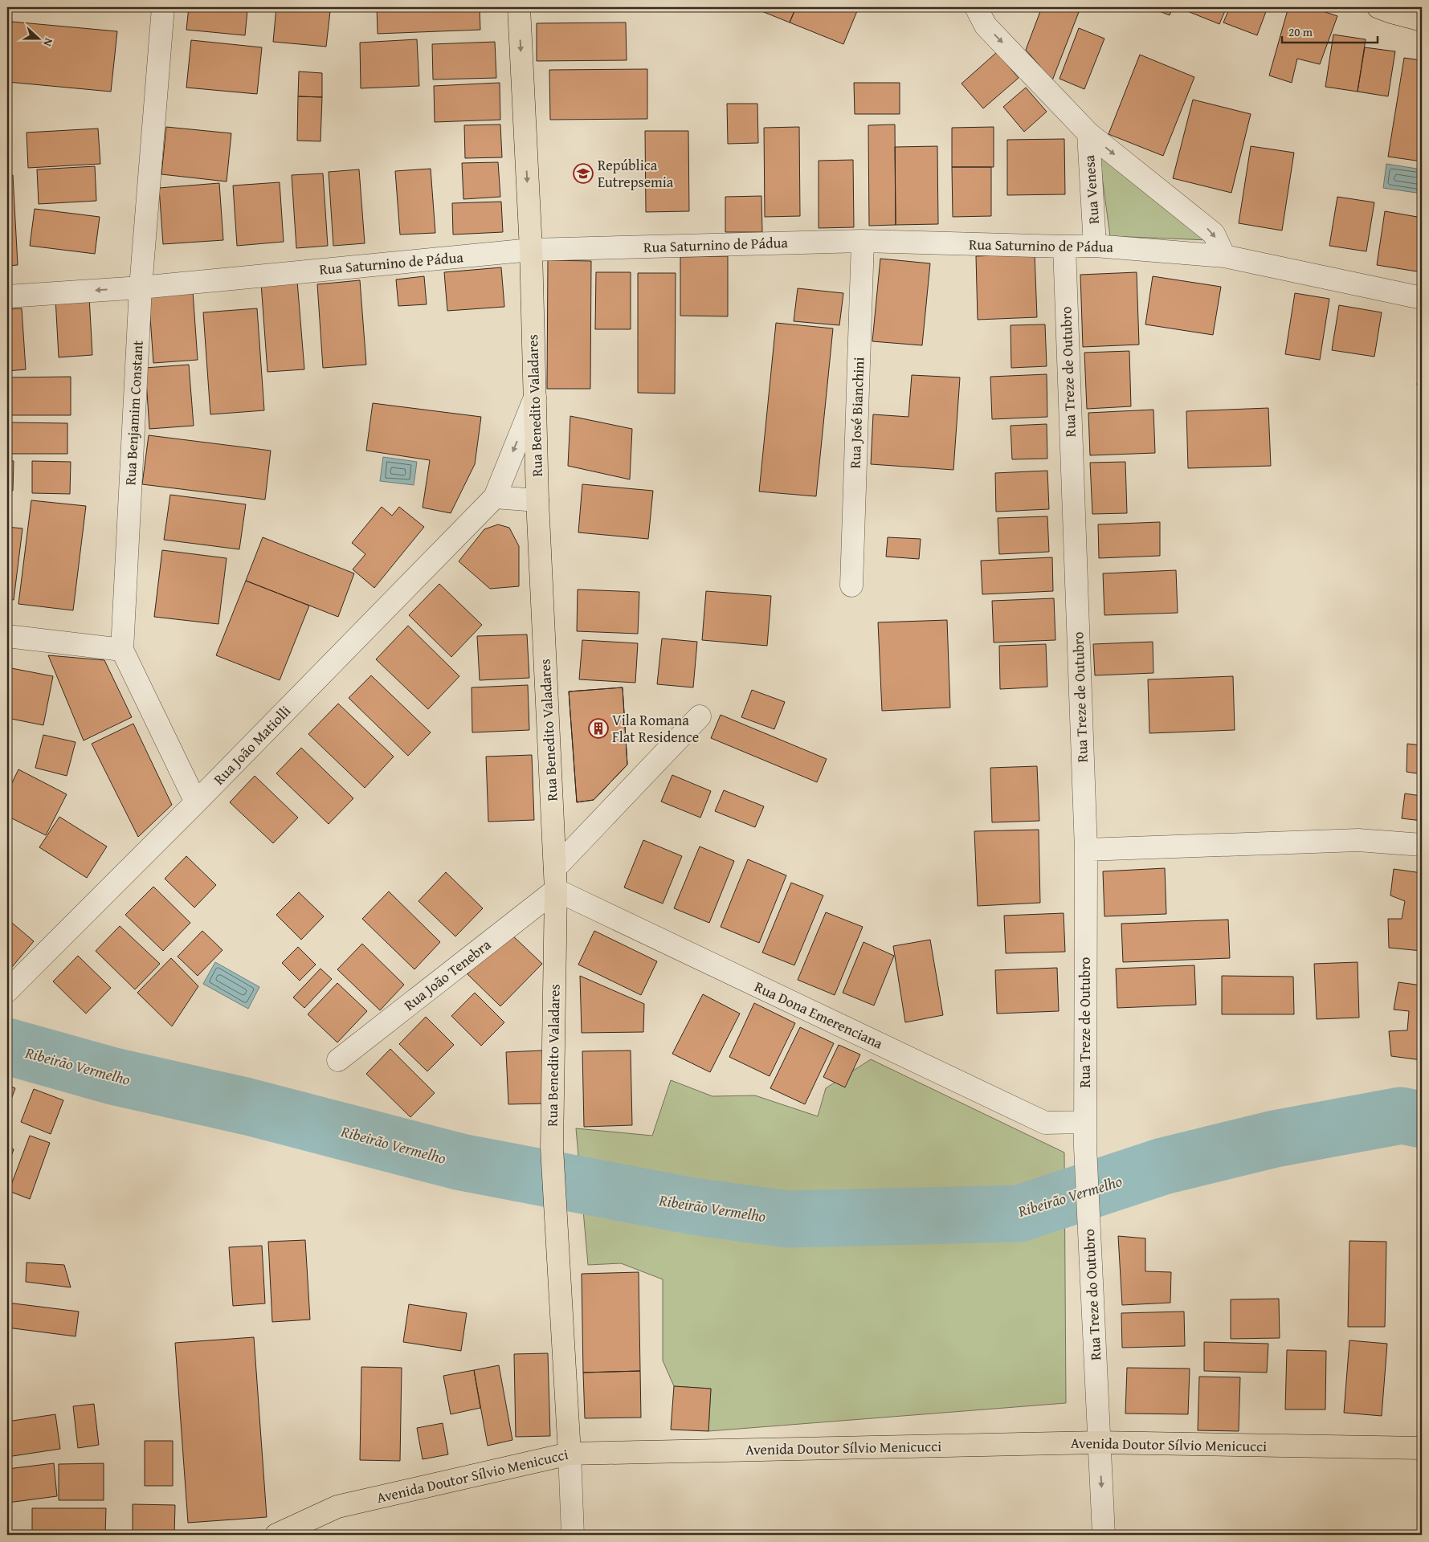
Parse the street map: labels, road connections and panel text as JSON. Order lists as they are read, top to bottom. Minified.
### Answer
{"streets":{"main road":["Rua Benedito Valadares","Avenida Doutor Sílvio Menicucci"],"street":["Rua Venesa","Rua Saturnino de Pádua","Rua Treze de Outubro","Rua Benjamim Constant","Rua José Bianchini","Rua João Matiolli","Rua João Tenebra","Rua Dona Emerenciana","Rua Treze do Outubro"]},"crossings":[["Rua Venesa","Rua Saturnino de Pádua"],["Rua Saturnino de Pádua","Rua Treze de Outubro"],["Rua Saturnino de Pádua","Rua Benedito Valadares"],["Rua Saturnino de Pádua","Rua Benjamim Constant"],["Rua Saturnino de Pádua","Rua José Bianchini"],["Rua Treze de Outubro","Rua Dona Emerenciana"],["Rua Treze de Outubro","Rua Treze do Outubro"],["Rua Benedito Valadares","Rua João Matiolli"],["Rua Benedito Valadares","Rua João Tenebra"],["Rua Benedito Valadares","Rua Dona Emerenciana"],["Rua Benedito Valadares","Avenida Doutor Sílvio Menicucci"],["Rua Benjamim Constant","Rua João Matiolli"],["Rua João Tenebra","Rua Dona Emerenciana"],["Rua Treze do Outubro","Avenida Doutor Sílvio Menicucci"]],"water":["Ribeirão Vermelho"],"places":{"school or university":["República Eutrepsemia"],"building":["Vila Romana Flat Residence"]},"scale_bar":"20 m","north":"right"}
